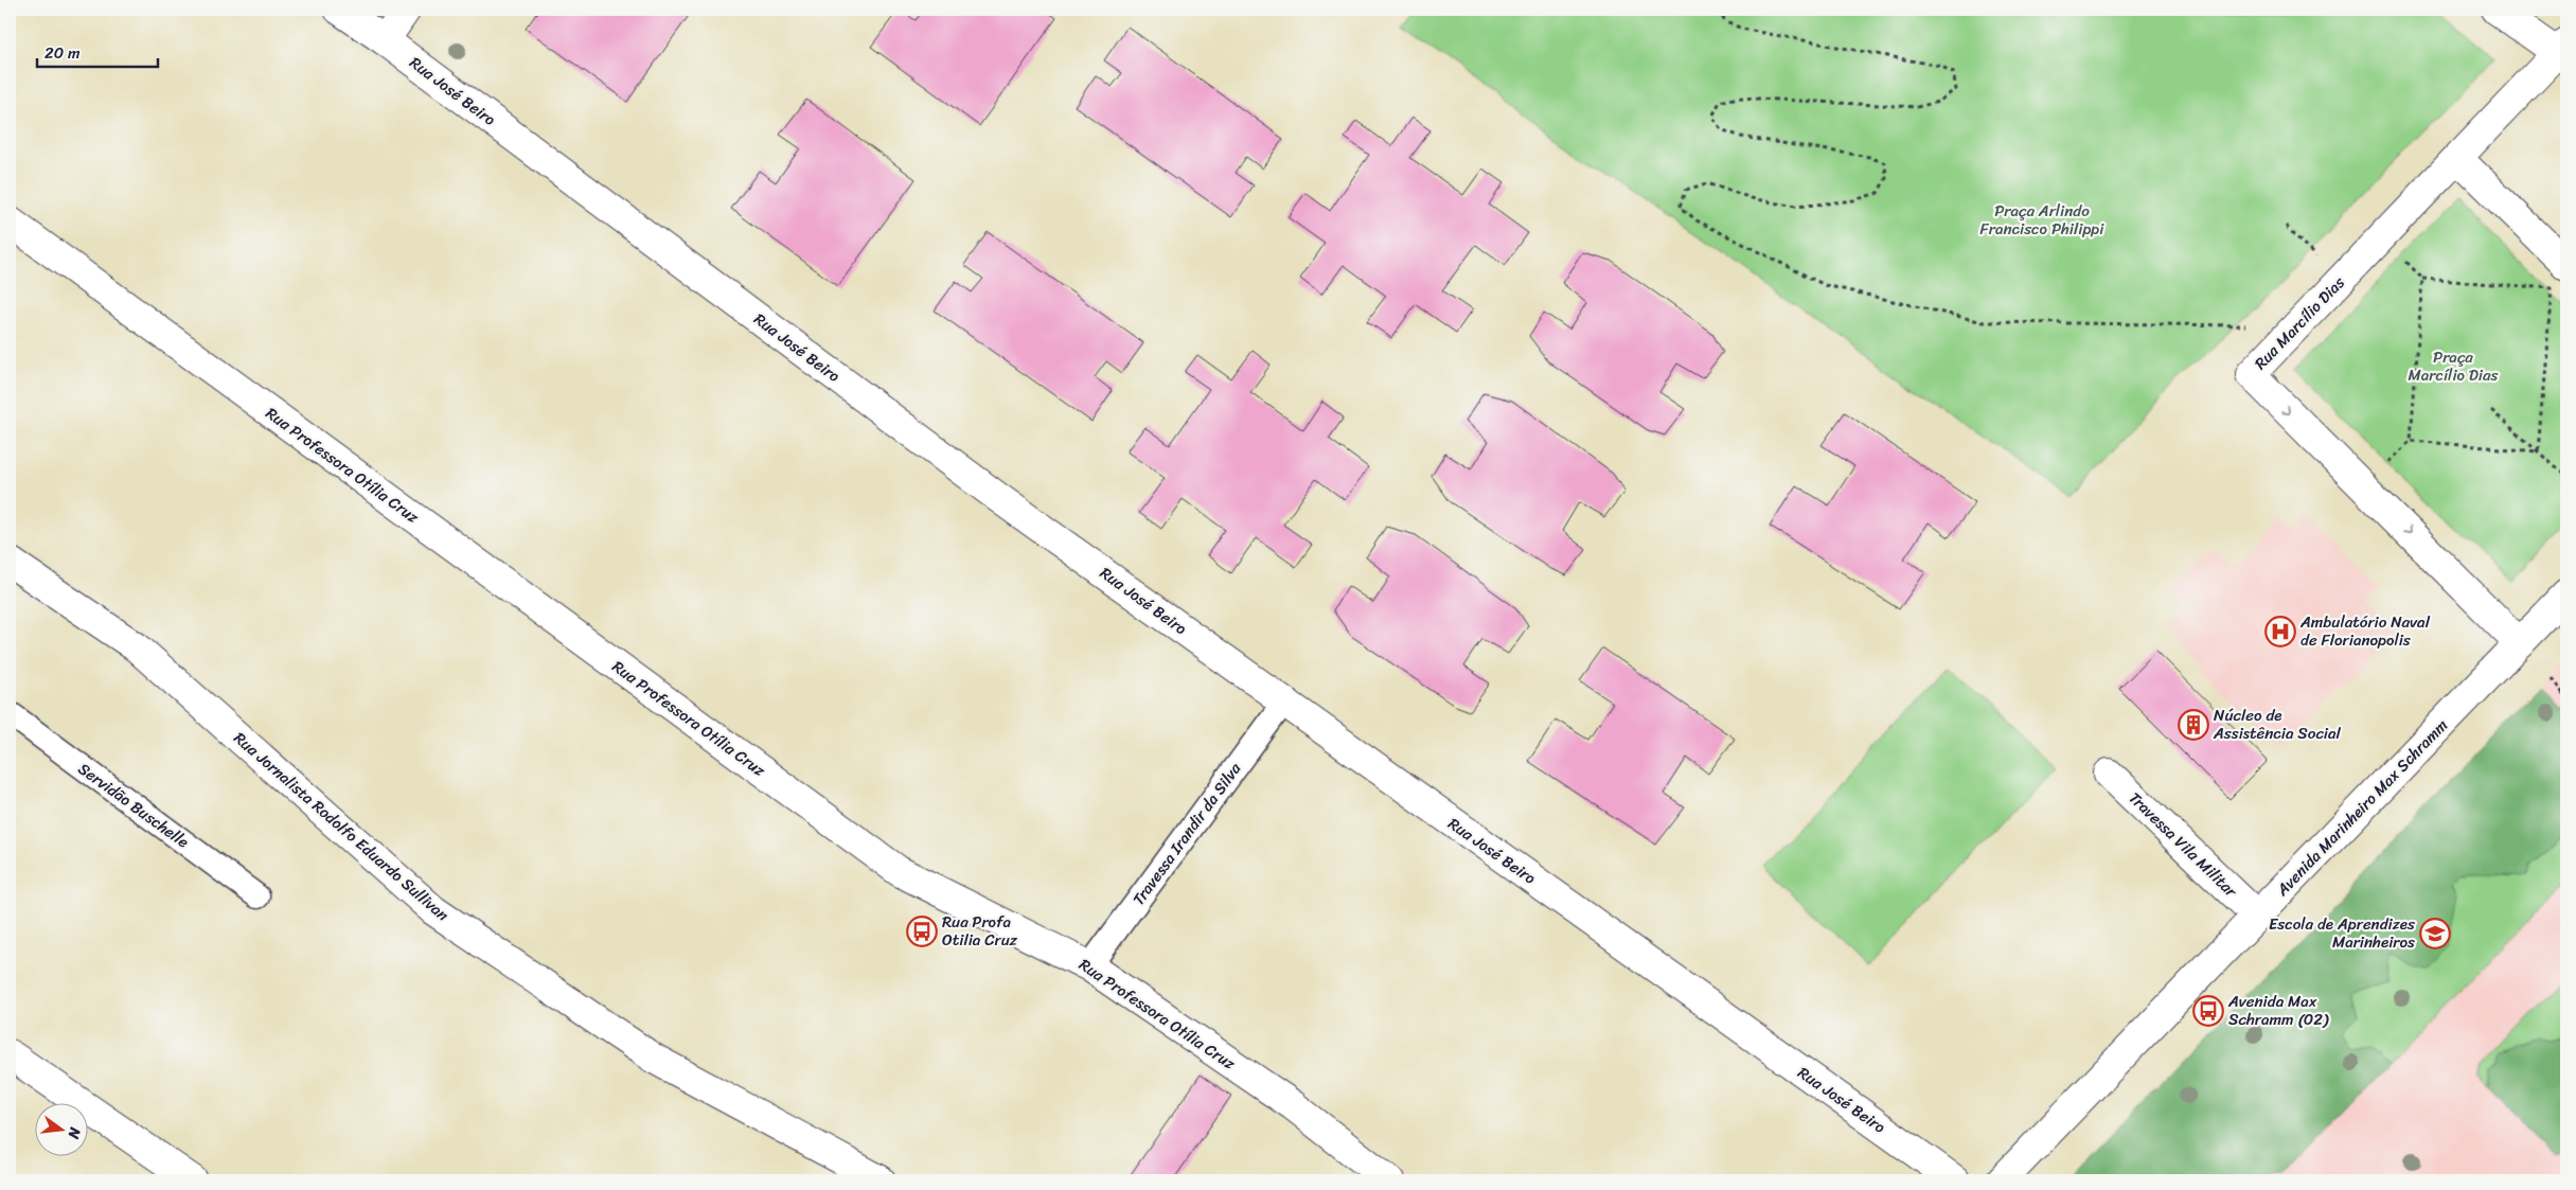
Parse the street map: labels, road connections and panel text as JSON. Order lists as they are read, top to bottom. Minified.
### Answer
{"streets":{"street":["Rua José Beiro","Rua Marcílio Dias","Rua Professora Otília Cruz","Avenida Marinheiro Max Schramm","Rua Jornalista Rodolfo Eduardo Sullivan","Travessa Vila Militar"],"lane":["Servidão Buschelle","Travessa Irandir da Silva"]},"crossings":[["Rua José Beiro","Travessa Irandir da Silva"],["Rua Marcílio Dias","Avenida Marinheiro Max Schramm"],["Rua Professora Otília Cruz","Travessa Irandir da Silva"],["Avenida Marinheiro Max Schramm","Travessa Vila Militar"]],"one_way":["Rua Marcílio Dias"],"parks":["Praça Arlindo Francisco Philippi","Praça Marcílio Dias"],"places":{"hospital":["Ambulatório Naval de Florianopolis"],"building":["Núcleo de Assistência Social"],"bus stop":["Rua Profa Otilia Cruz","Avenida Max Schramm (02)"],"school or university":["Escola de Aprendizes Marinheiros"]},"scale_bar":"20 m","north":"right"}
